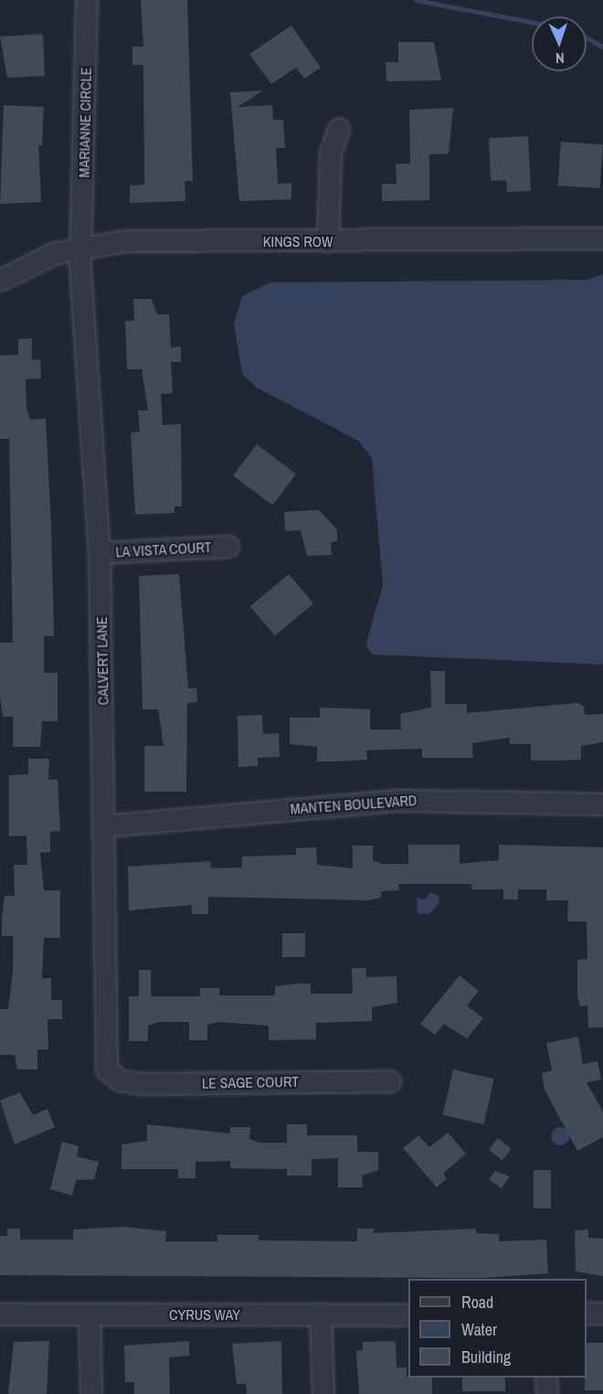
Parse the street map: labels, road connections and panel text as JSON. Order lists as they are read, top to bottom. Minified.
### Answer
{"streets":{"street":["MARIANNE CIRCLE","KINGS ROW","LA VISTA COURT","CALVERT LANE","MANTEN BOULEVARD","LE SAGE COURT","CYRUS WAY"]},"crossings":[["MARIANNE CIRCLE","KINGS ROW"],["MARIANNE CIRCLE","CALVERT LANE"],["KINGS ROW","CALVERT LANE"],["LA VISTA COURT","CALVERT LANE"],["CALVERT LANE","MANTEN BOULEVARD"],["CALVERT LANE","LE SAGE COURT"]],"legend":["Road","Water","Building"],"north":"bottom"}
